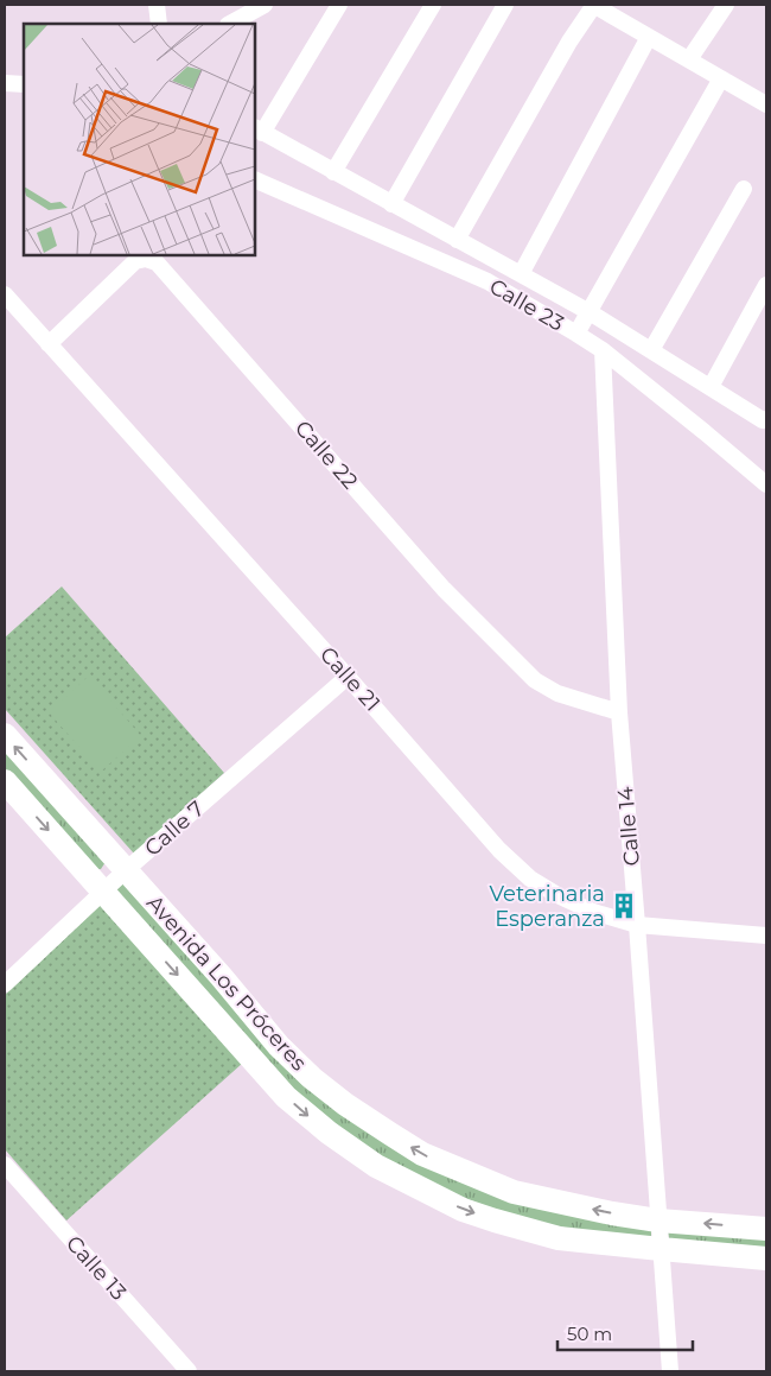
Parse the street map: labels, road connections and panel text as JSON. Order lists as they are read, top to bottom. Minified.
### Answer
{"streets":{"main road":["Avenida Los Próceres"],"street":["Calle 23","Calle 22","Calle 21","Calle 14","Calle 7","Calle 13"]},"crossings":[["Calle 23","Calle 14"],["Calle 22","Calle 21"],["Calle 22","Calle 14"],["Calle 21","Calle 14"],["Calle 21","Calle 7"],["Calle 14","Avenida Los Próceres"],["Calle 7","Avenida Los Próceres"]],"places":{"building":["Veterinaria Esperanza"]},"scale_bar":"50 m"}
